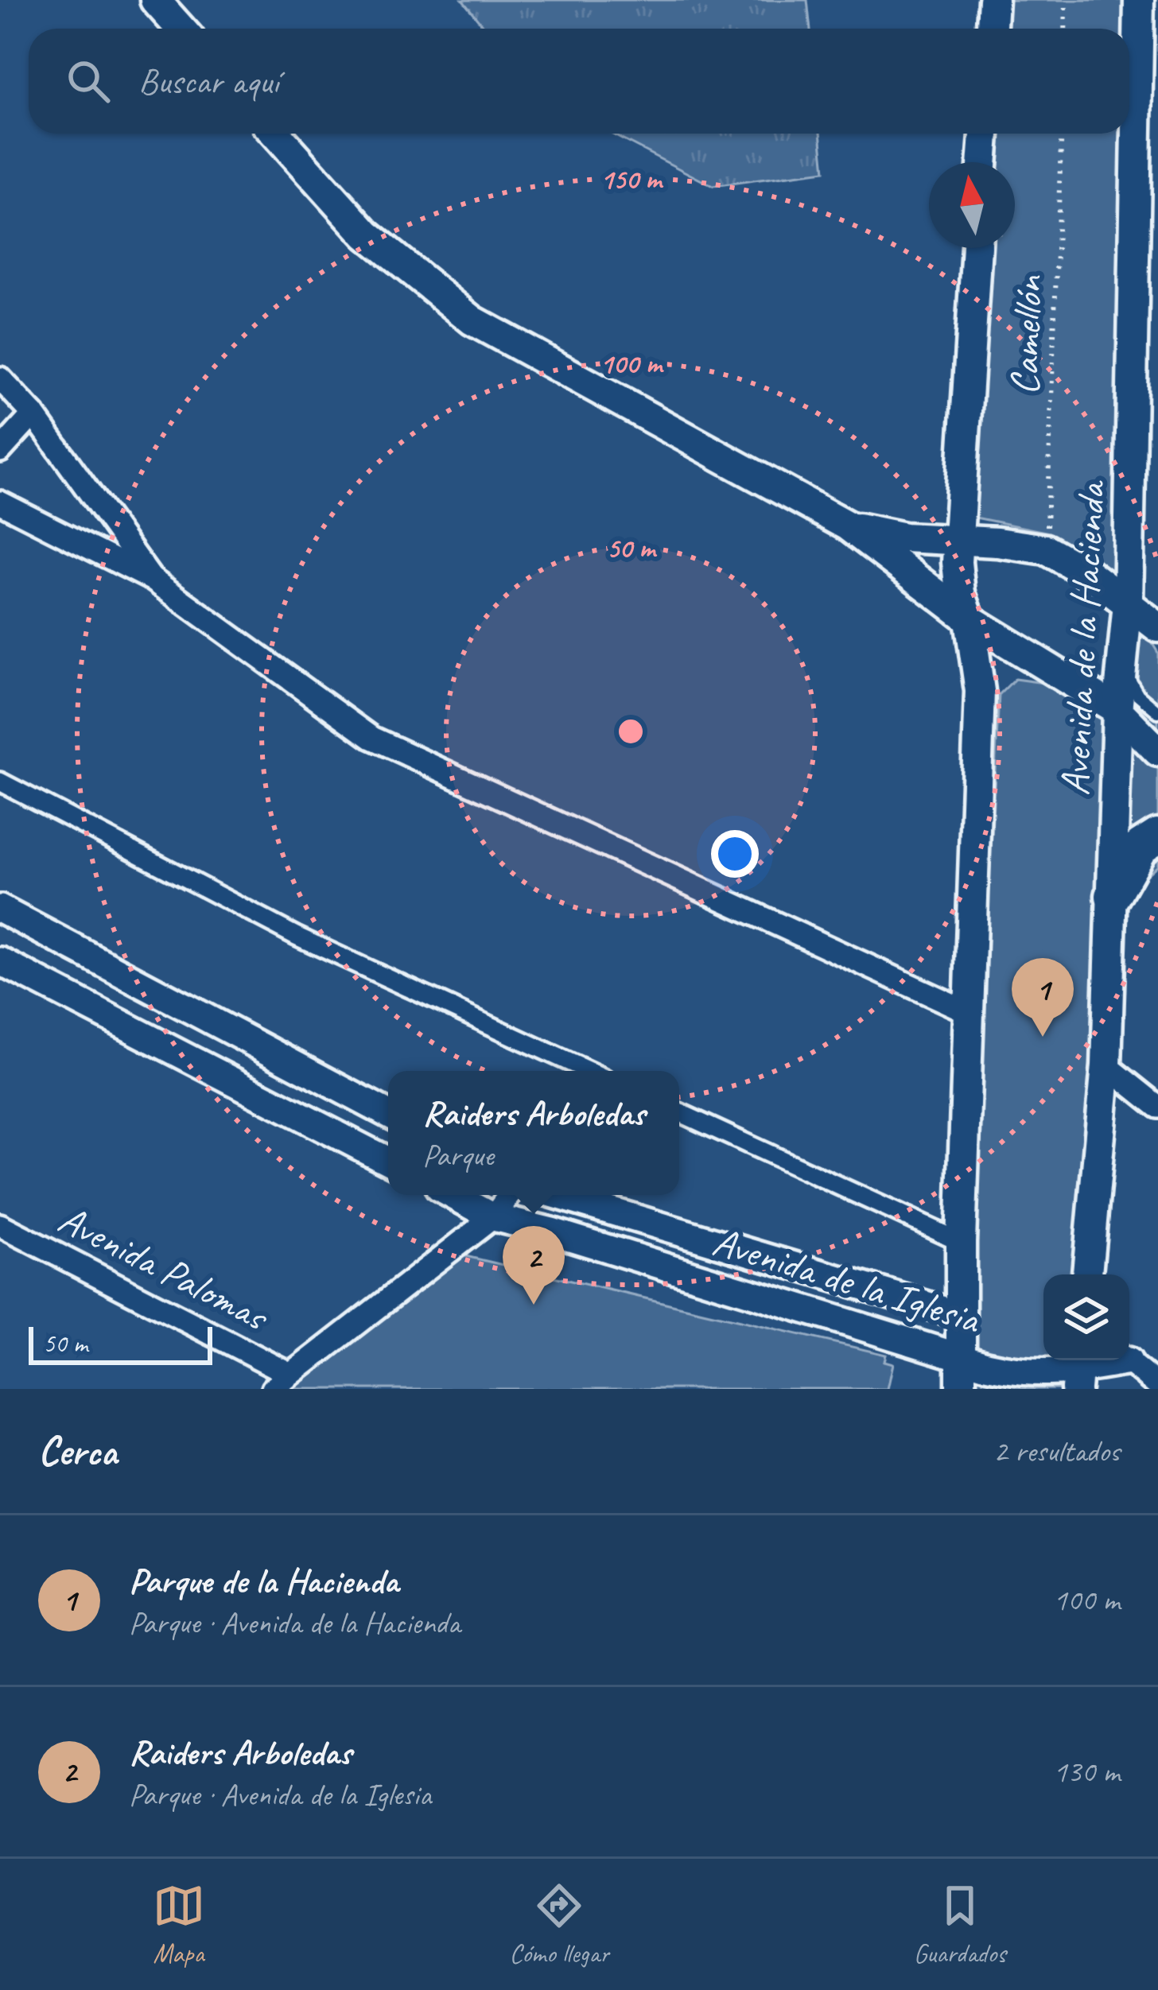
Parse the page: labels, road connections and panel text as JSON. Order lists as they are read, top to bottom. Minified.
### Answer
{"streets":{"main road":["Avenida de la Hacienda"],"street":["Avenida Palomas","Avenida de la Iglesia"],"path":["Camellón"]},"scale_bar":"50 m","north":"top","page":{"search":"Buscar aquí","pins":["1","2"],"popup":["Raiders Arboledas","Parque"],"scale":"50 m","heading":["Cerca","2 resultados"],"list":[{"mark":"1","name":"Parque de la Hacienda","note":"Parque · Avenida de la Hacienda","value":"100 m"},{"mark":"2","name":"Raiders Arboledas","note":"Parque · Avenida de la Iglesia","value":"130 m"}],"nav":["Mapa","Cómo llegar","Guardados"]},"rings":["150 m","100 m","50 m"]}
